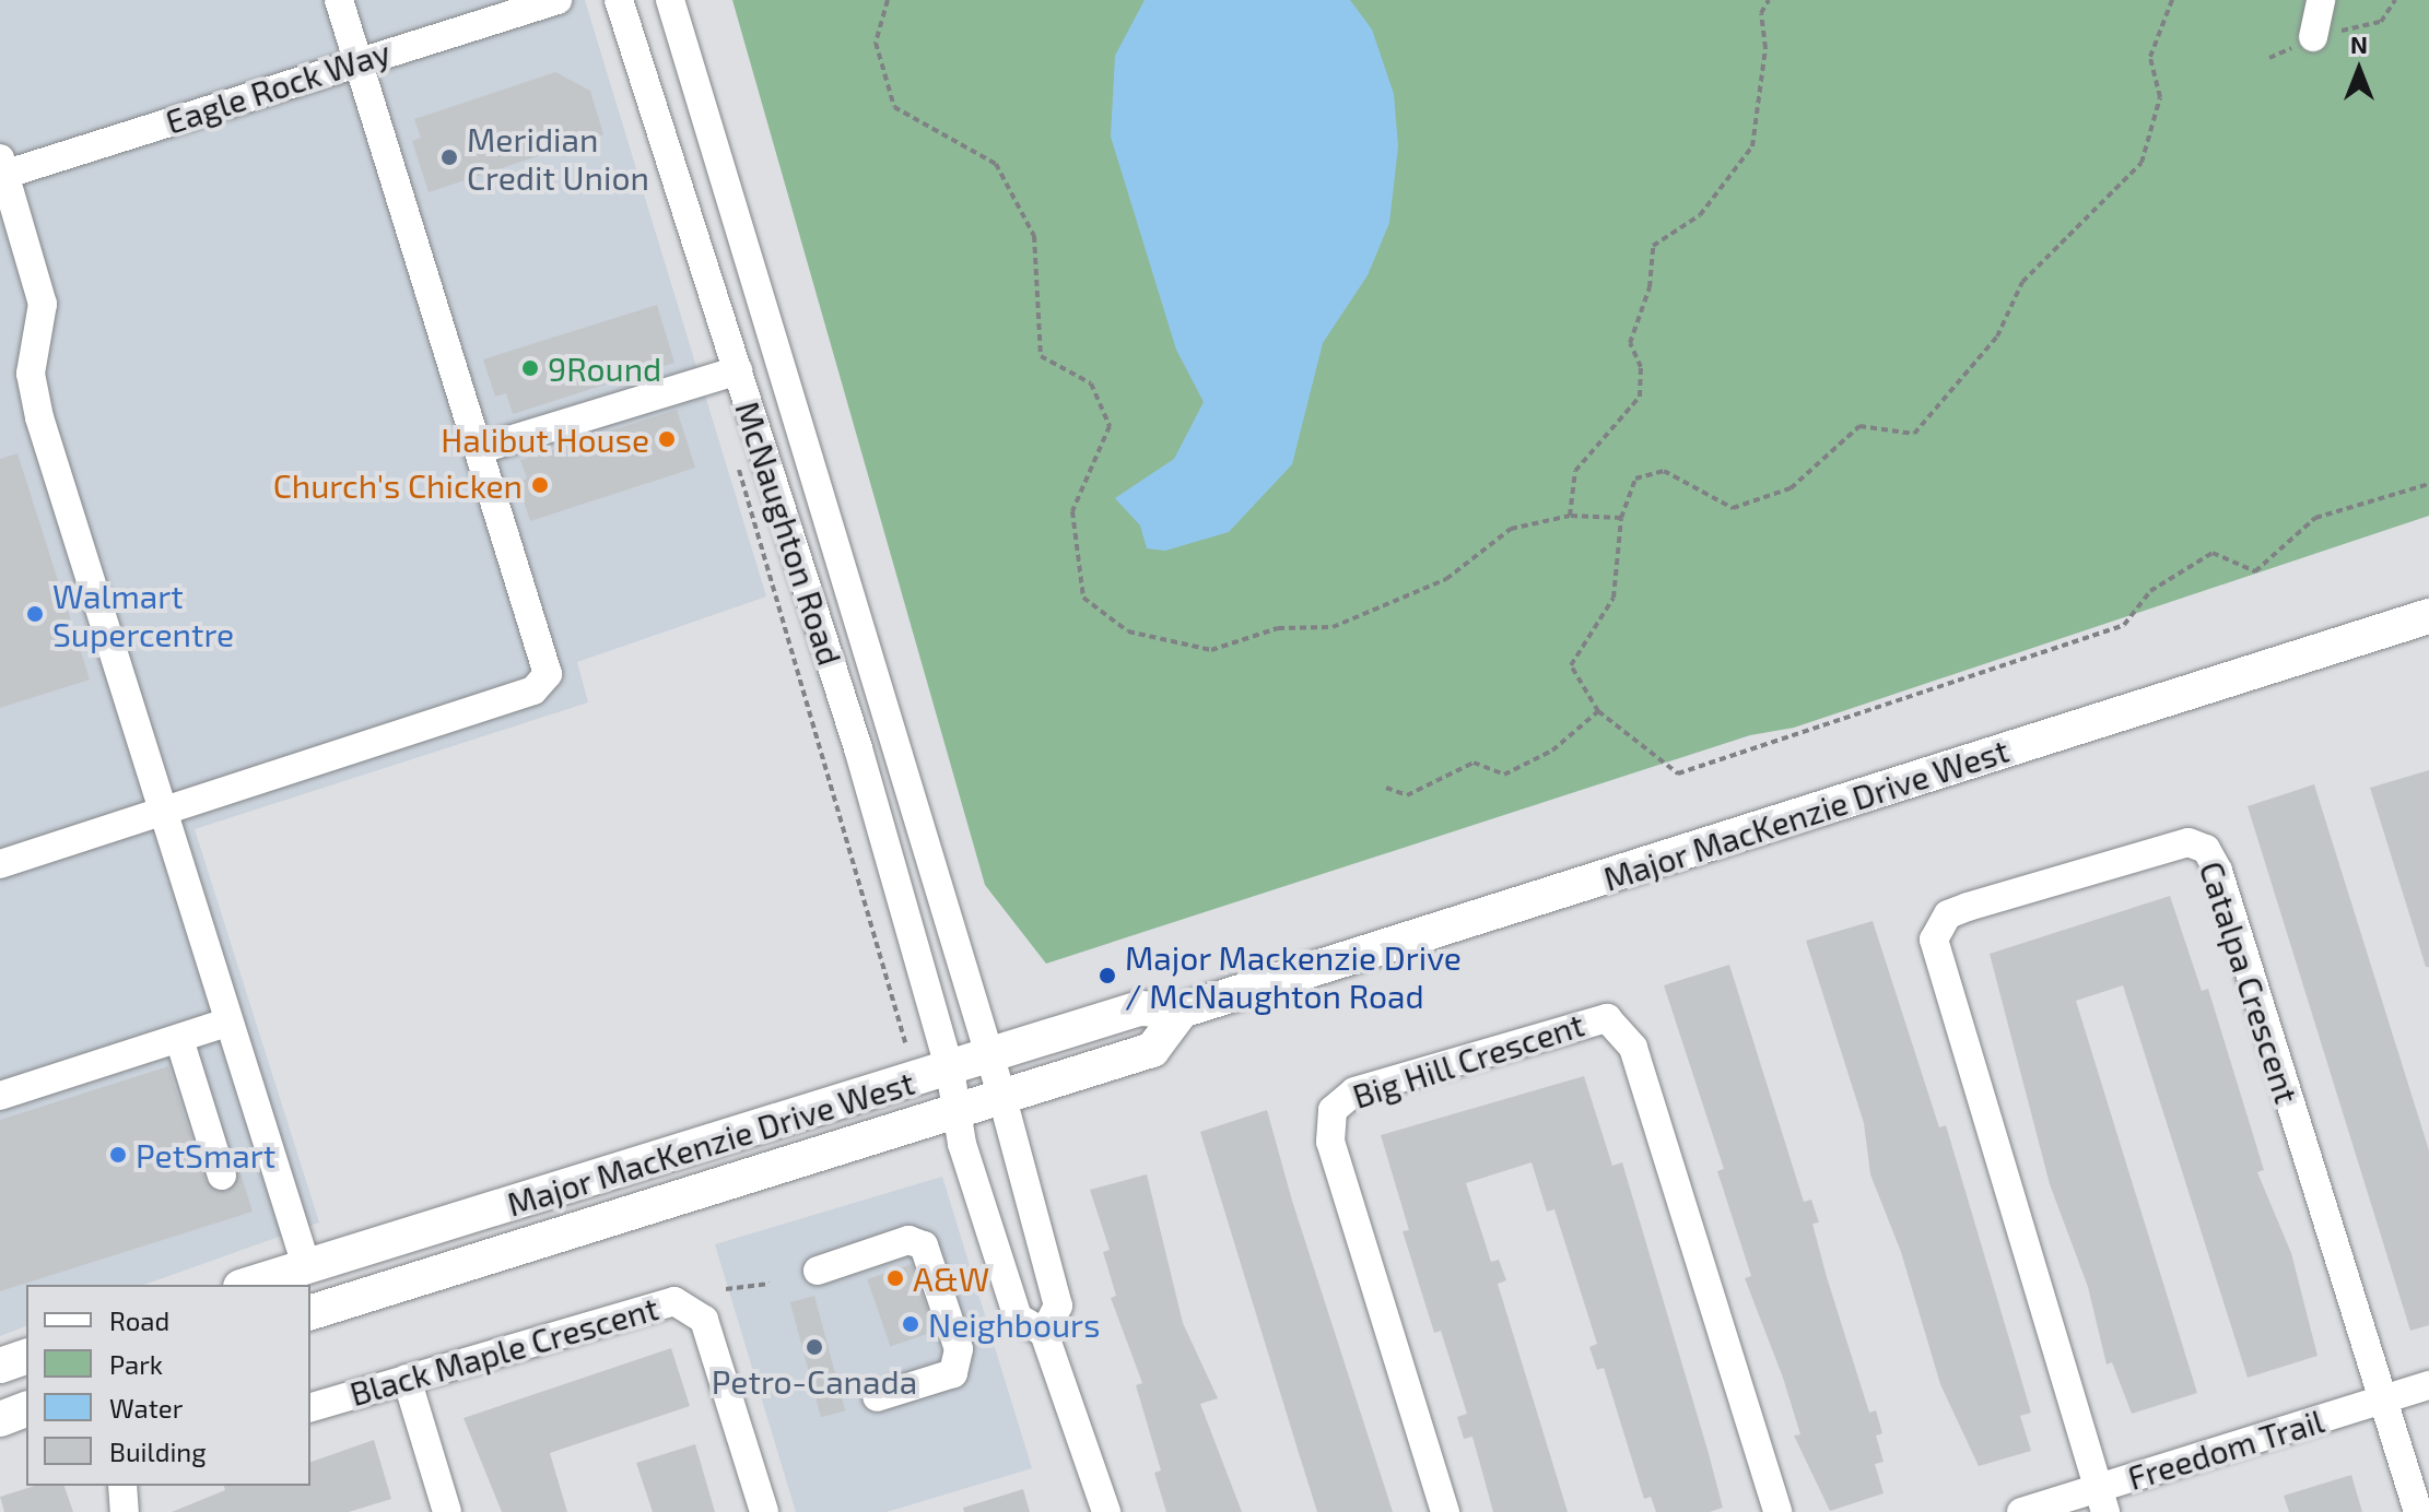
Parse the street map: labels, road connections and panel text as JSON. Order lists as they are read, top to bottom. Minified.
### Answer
{"streets":{"main road":["Major MacKenzie Drive West"],"street":["Eagle Rock Way","McNaughton Road","Catalpa Crescent","Big Hill Crescent","Black Maple Crescent","Freedom Trail"]},"crossings":[["McNaughton Road","Major MacKenzie Drive West"],["Catalpa Crescent","Freedom Trail"]],"places":["Meridian Credit Union","9Round","Halibut House","Church's Chicken","Walmart Supercentre","Major Mackenzie Drive / McNaughton Road","PetSmart","A&W","Neighbours","Petro-Canada"],"legend":["Road","Park","Water","Building"],"north":"top"}
